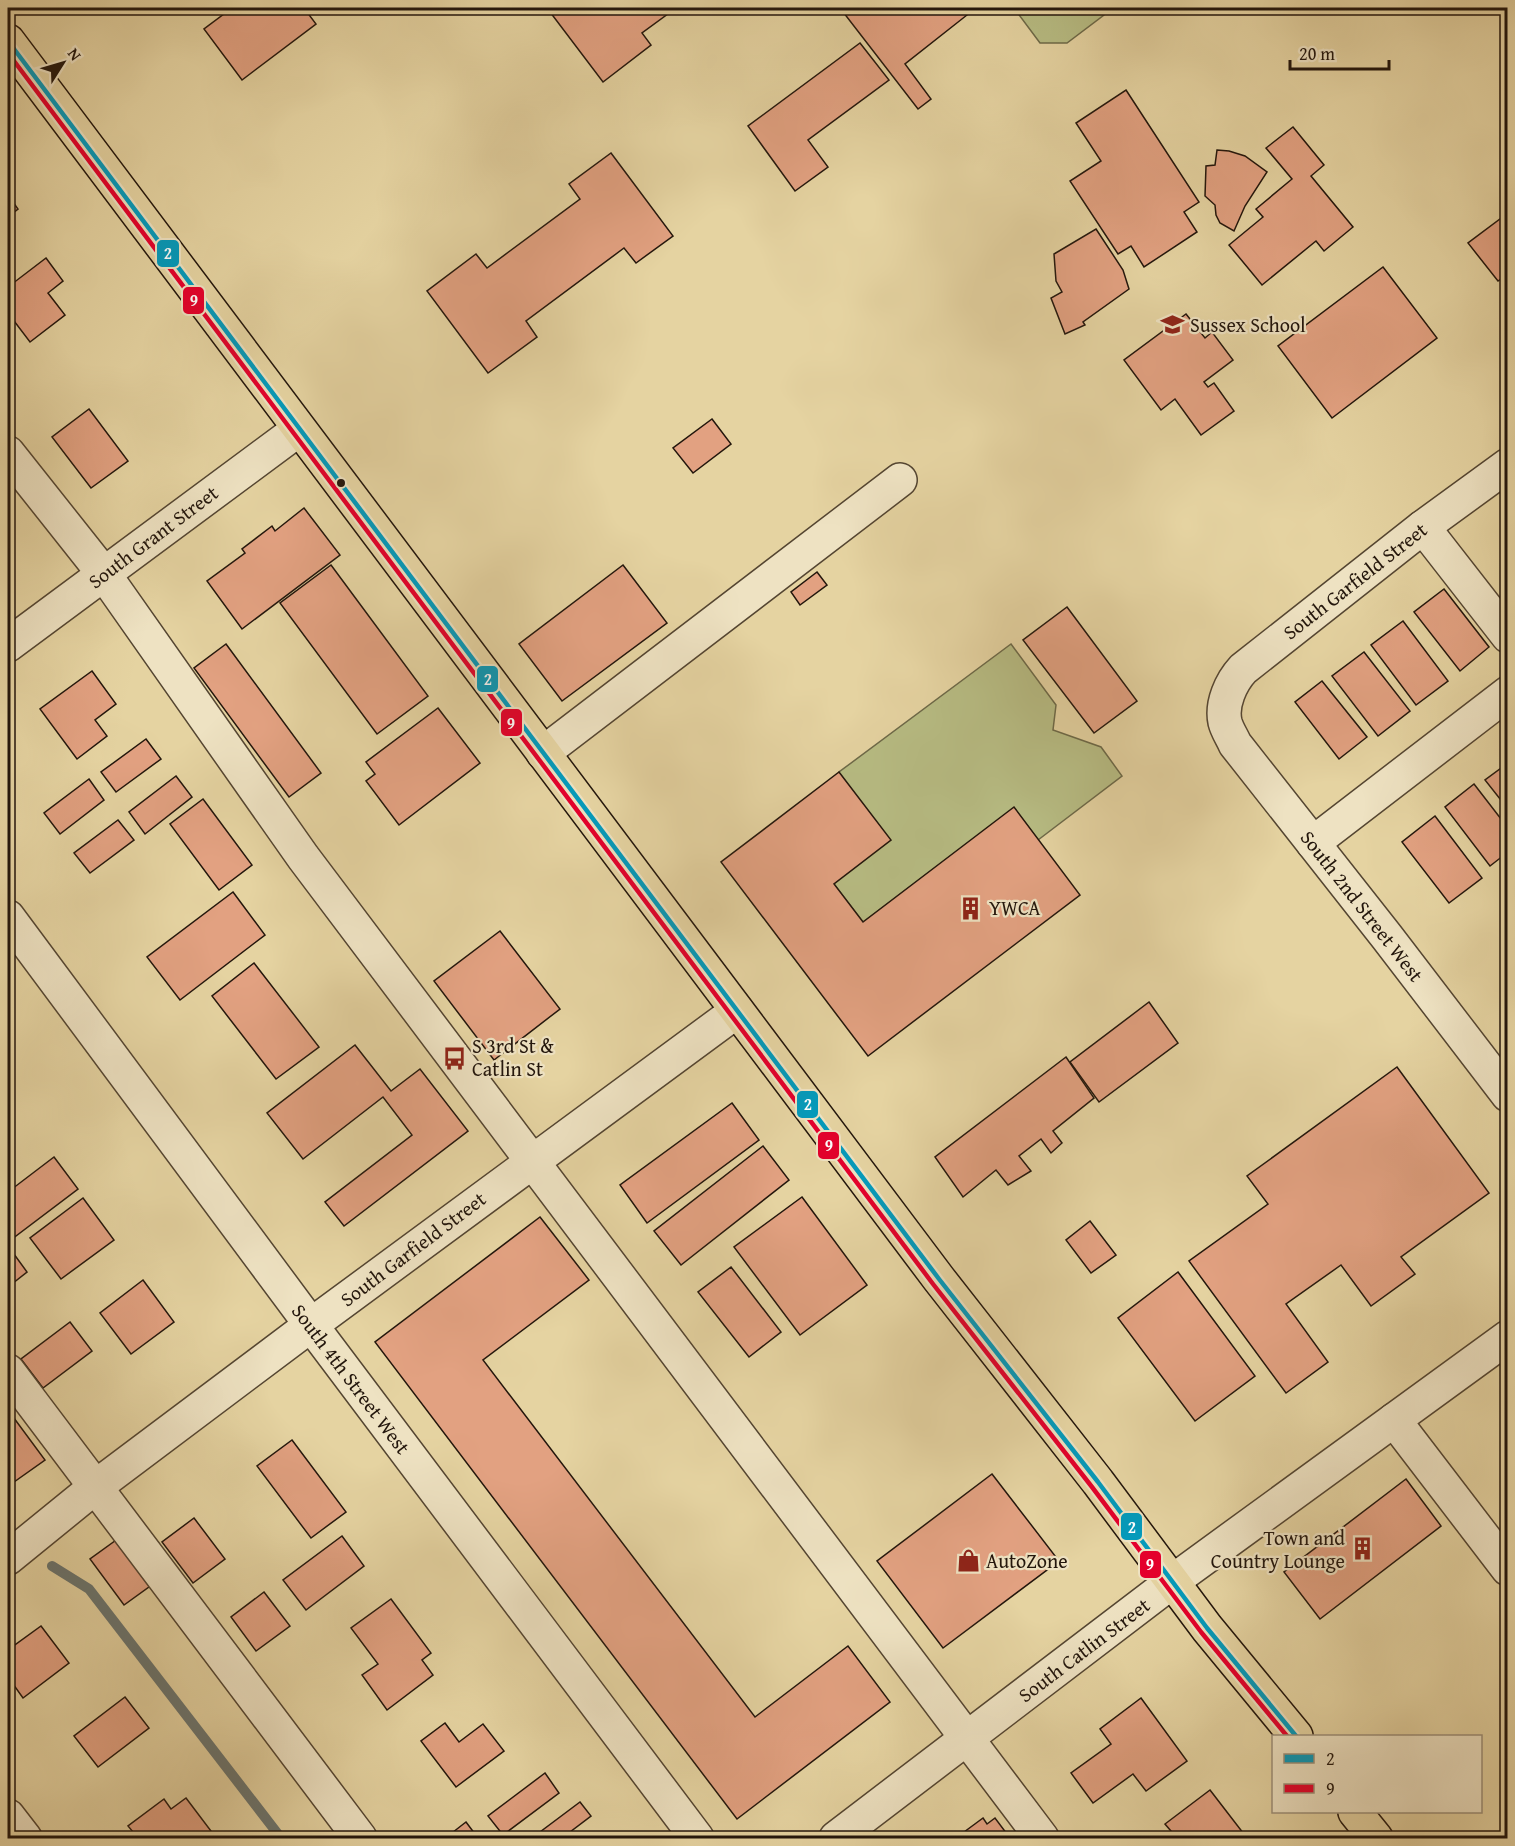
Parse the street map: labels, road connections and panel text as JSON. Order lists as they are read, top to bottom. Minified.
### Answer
{"streets":{"street":["South Grant Street","South Garfield Street","South 2nd Street West","South 4th Street West","South Catlin Street"]},"crossings":[["South Garfield Street","South 2nd Street West"],["South Garfield Street","South 4th Street West"]],"places":{"school or university":["Sussex School"],"building":["YWCA","Town and Country Lounge"],"bus stop":["S 3rd St & Catlin St"],"shop":["AutoZone"]},"lines":["transit line 2","transit line 9"],"legend":["2","9"],"scale_bar":"20 m","north":"top right"}
